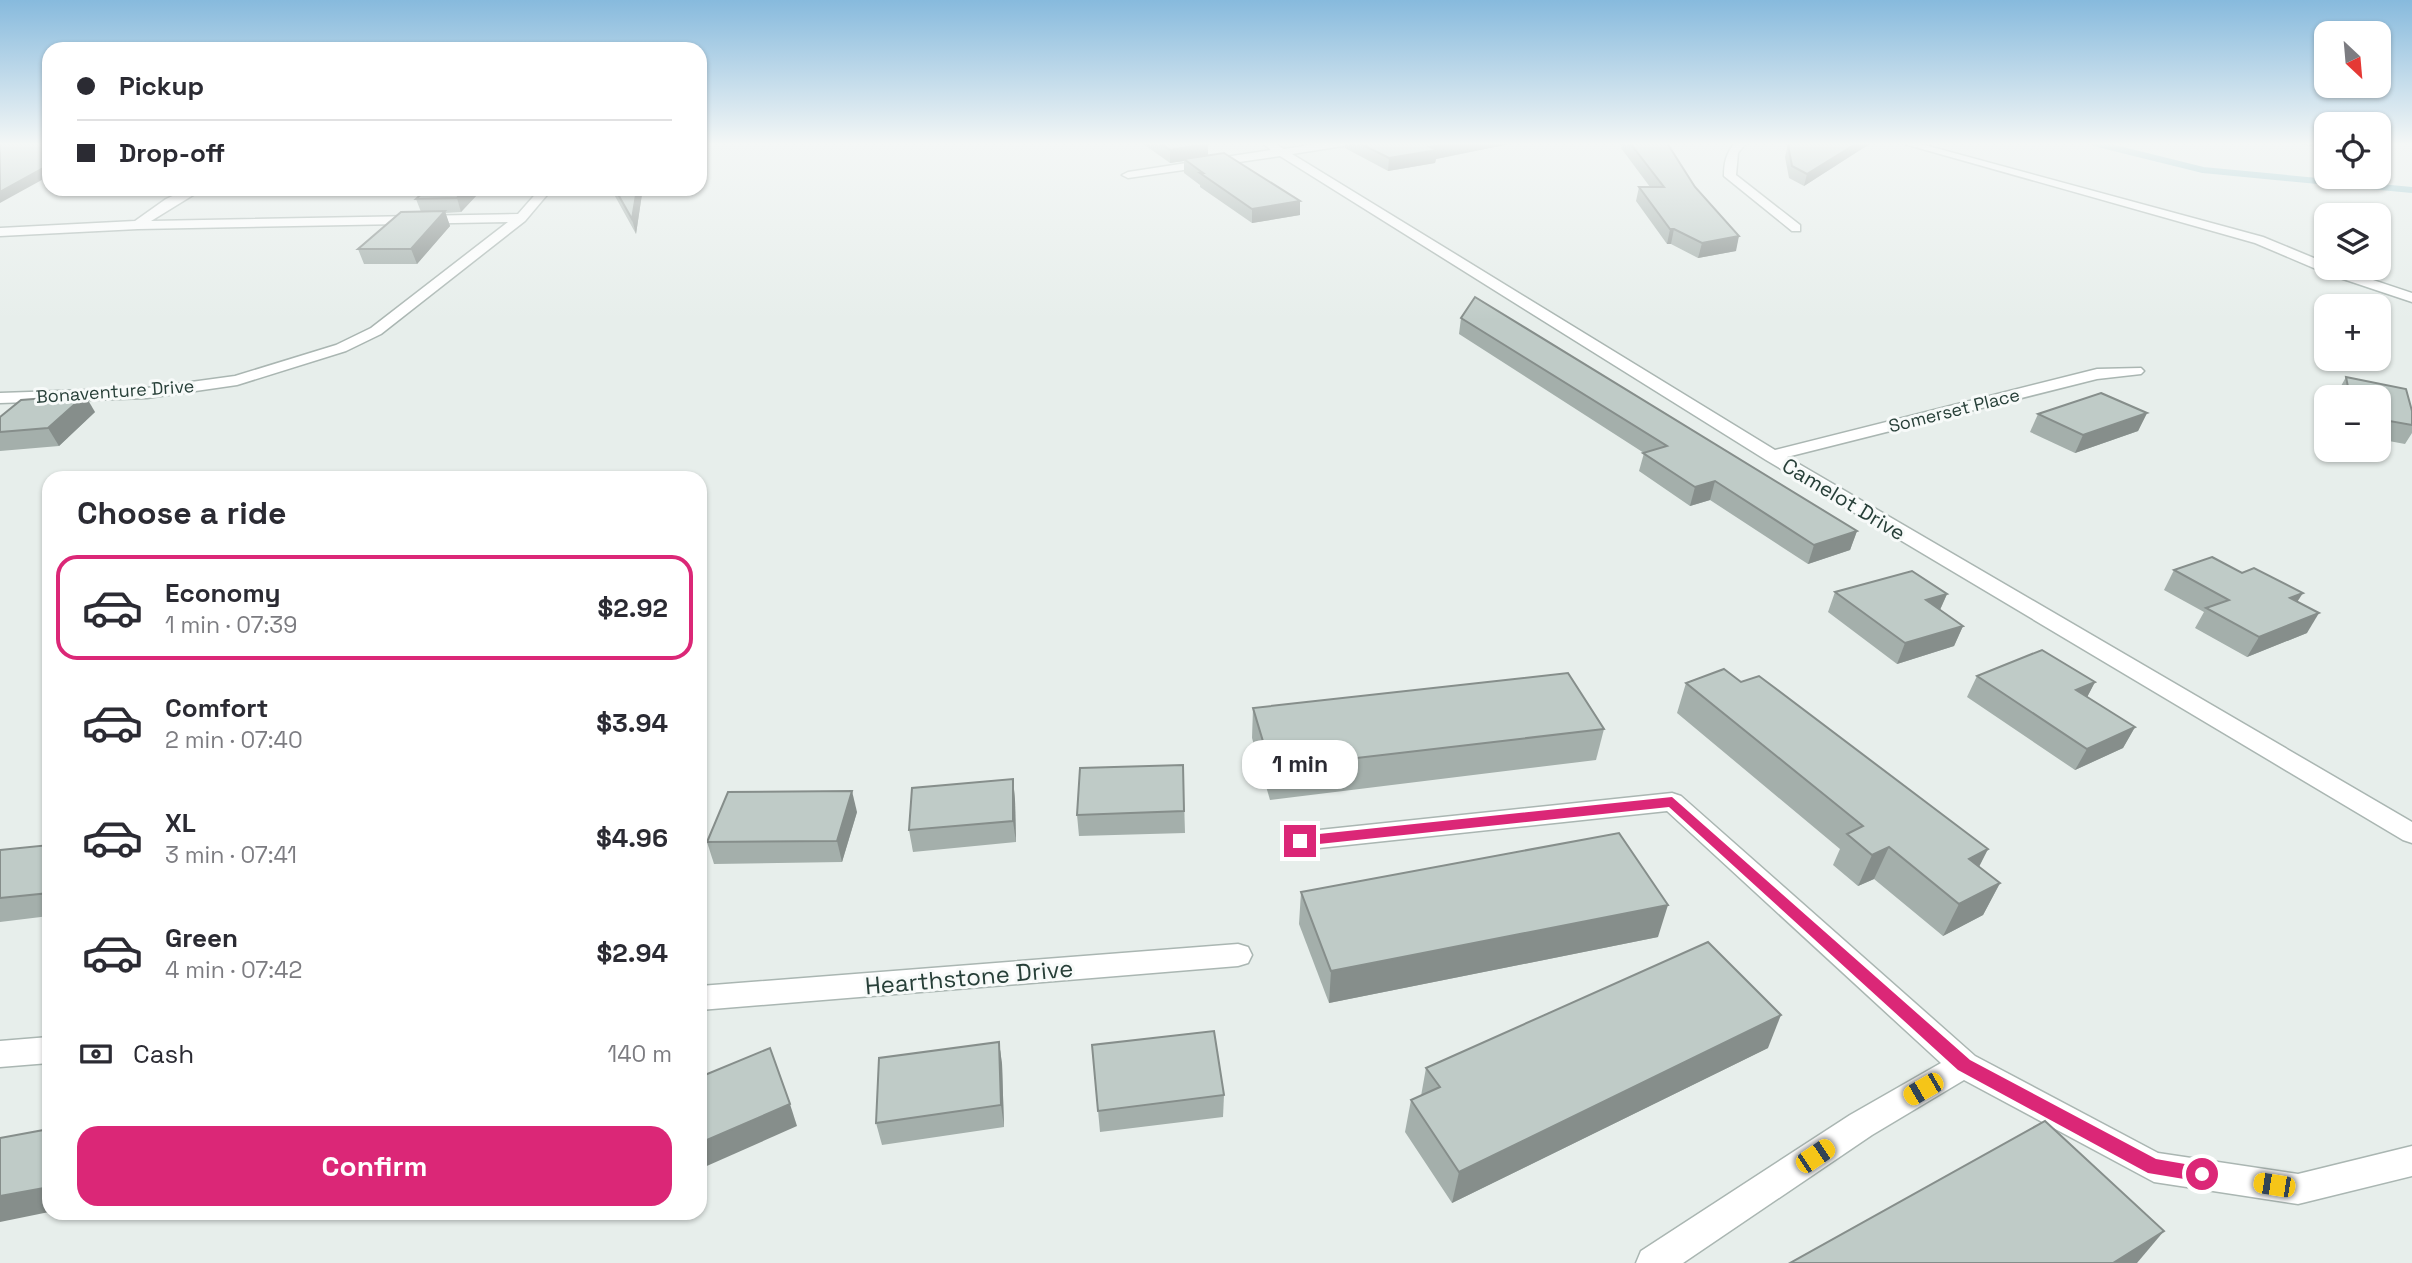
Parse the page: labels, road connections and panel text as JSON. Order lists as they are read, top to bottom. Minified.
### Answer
{"streets":{"street":["Bonaventure Drive","Somerset Place","Camelot Drive","Hearthstone Drive"]},"crossings":[["Somerset Place","Camelot Drive"]],"north":"bottom right","page":{"map_buttons":["+","−"],"banner":["Pickup","Drop-off"],"heading":"Choose a ride","list":[{"name":"Economy","note":"1 min · 07:39","value":"$2.92"},{"name":"Comfort","note":"2 min · 07:40","value":"$3.94"},{"name":"XL","note":"3 min · 07:41","value":"$4.96"},{"name":"Green","note":"4 min · 07:42","value":"$2.94"}],"bubble":"1 min","pay":["Cash","140 m"],"buttons":"Confirm"}}
